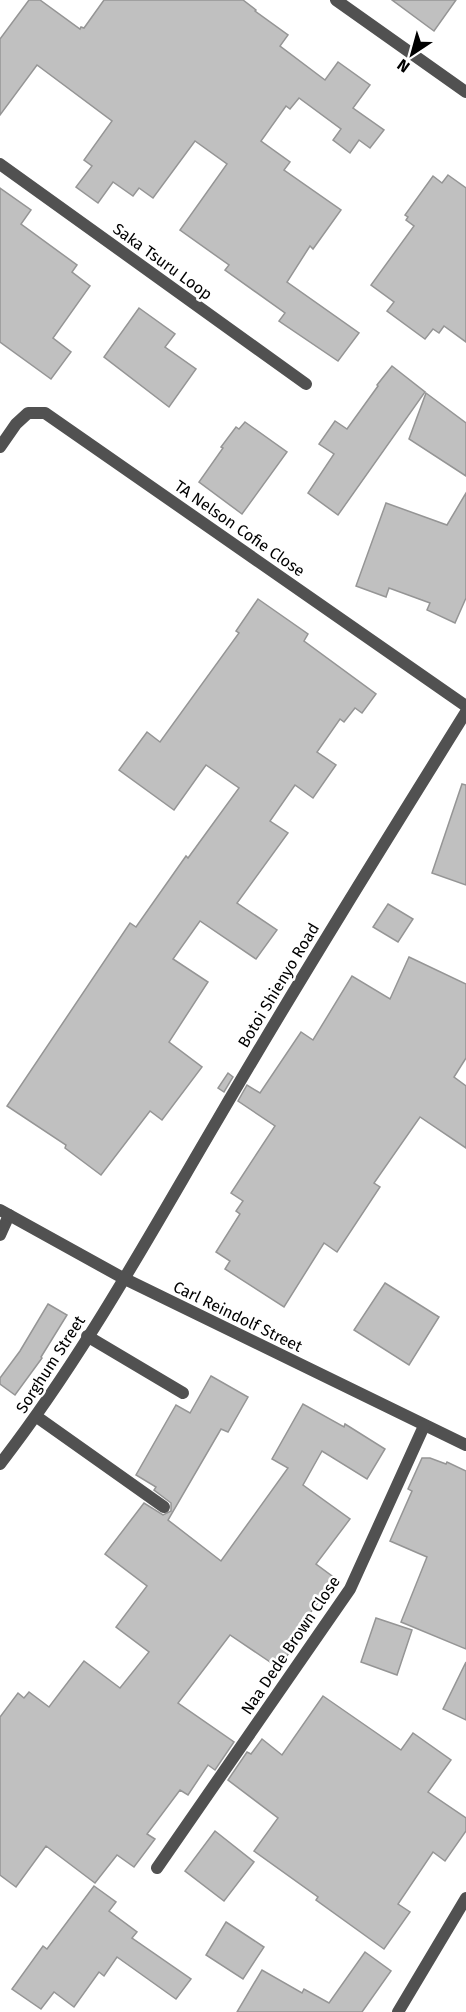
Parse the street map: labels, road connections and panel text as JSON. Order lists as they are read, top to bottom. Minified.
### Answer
{"streets":{"street":["Saka Tsuru Loop","TA Nelson Cofie Close","Botoi Shienyo Road","Carl Reindolf Street","Sorghum Street","Naa Dede Brown Close"]},"crossings":[["Botoi Shienyo Road","Carl Reindolf Street"],["Botoi Shienyo Road","Sorghum Street"],["Carl Reindolf Street","Sorghum Street"],["Carl Reindolf Street","Naa Dede Brown Close"]],"north":"bottom left"}
